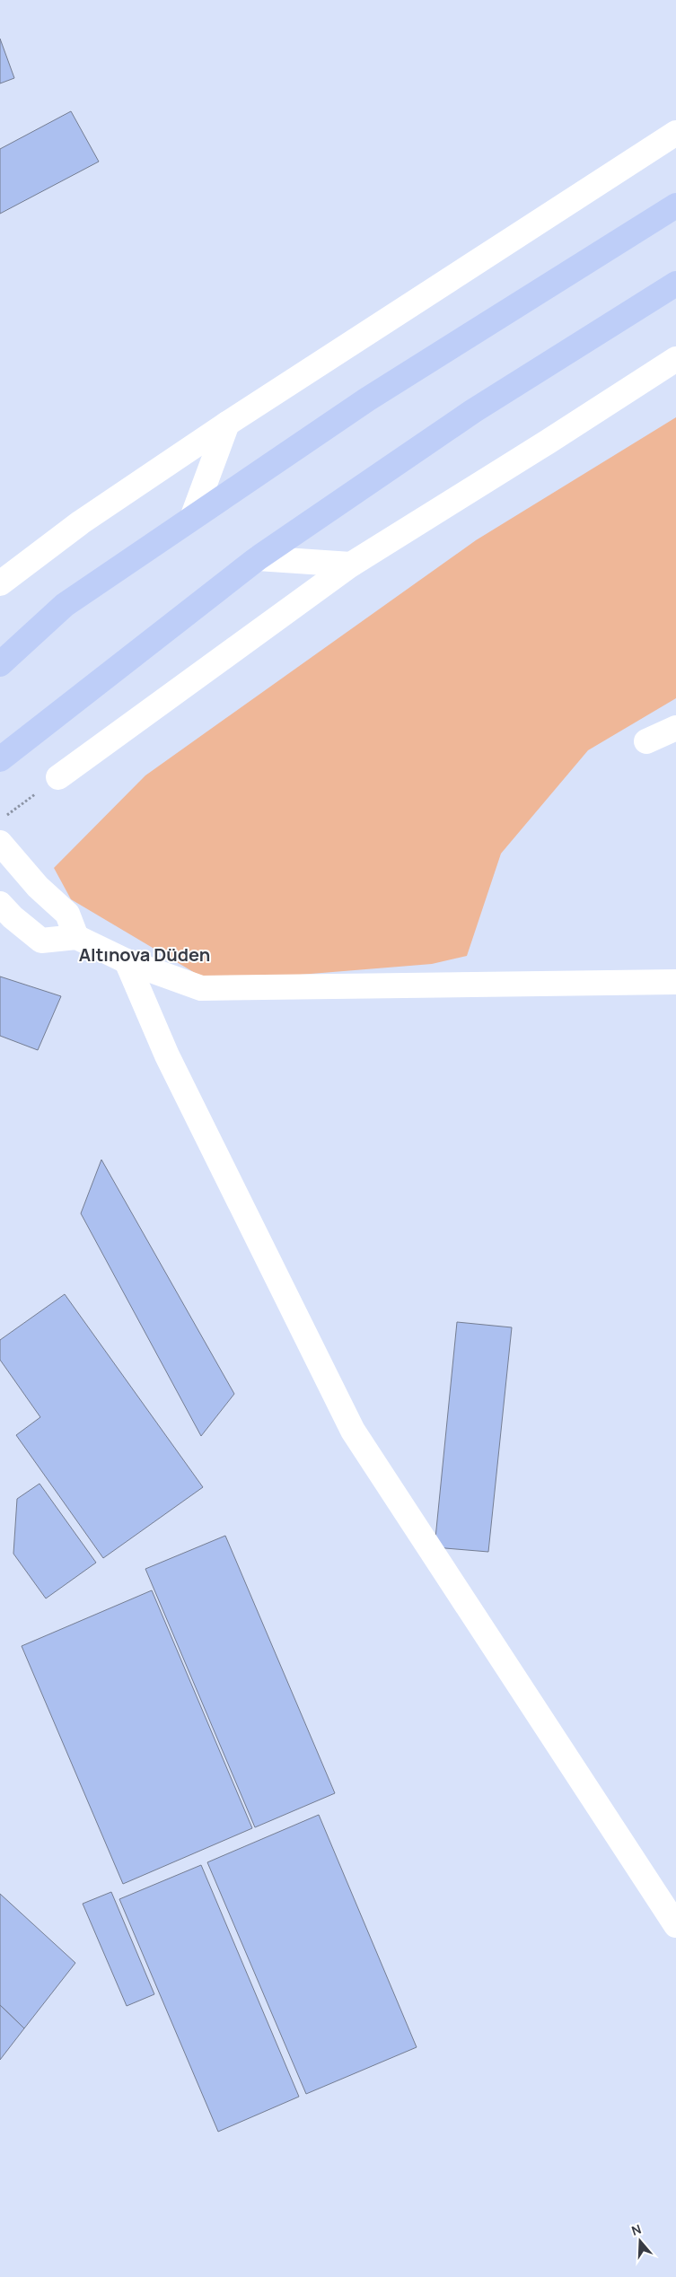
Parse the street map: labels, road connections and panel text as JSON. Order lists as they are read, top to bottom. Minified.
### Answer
{"districts":["Altınova Düden"],"north":"top"}
